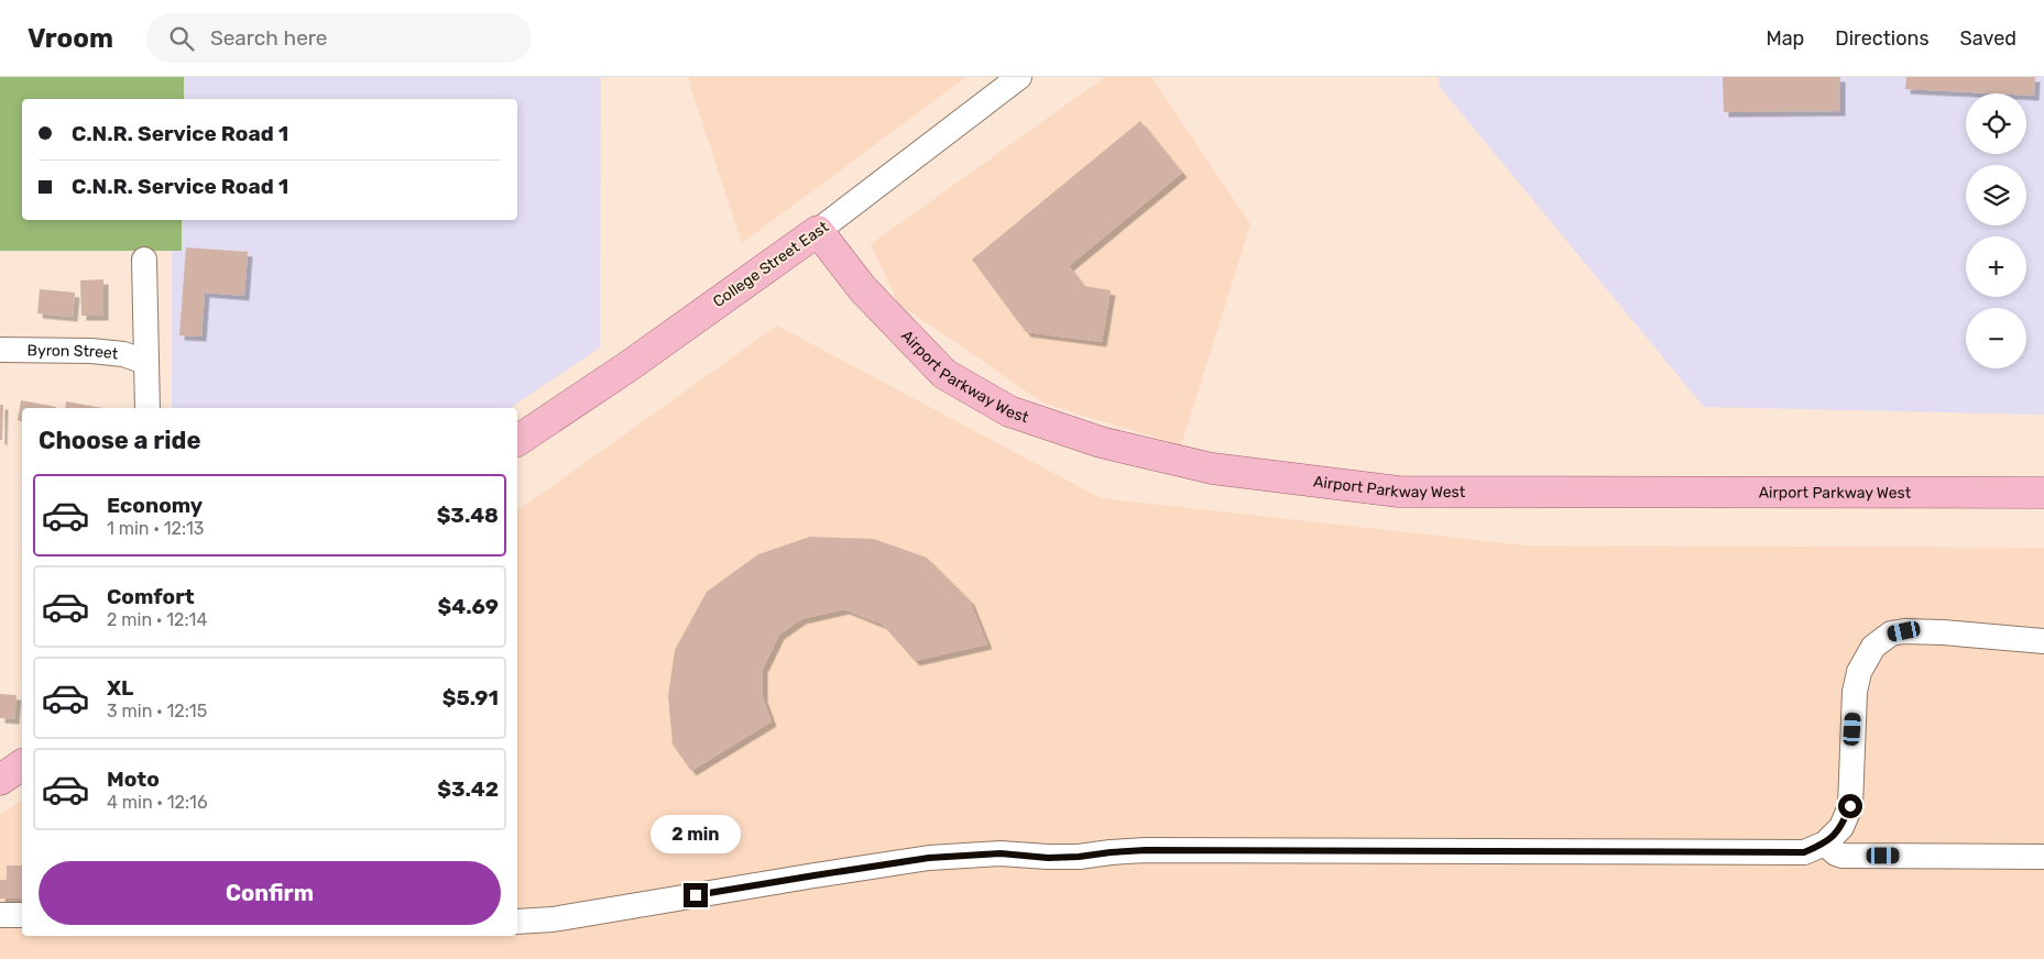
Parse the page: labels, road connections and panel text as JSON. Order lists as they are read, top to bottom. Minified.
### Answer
{"streets":{"main road":["College Street East","Airport Parkway West"],"street":["Byron Street"]},"crossings":[["College Street East","Airport Parkway West"]],"page":{"header":"Vroom","search":"Search here","nav":["Map","Directions","Saved"],"map_buttons":["+","−"],"banner":["C.N.R. Service Road 1","C.N.R. Service Road 1"],"heading":"Choose a ride","list":[{"name":"Economy","note":"1 min · 12:13","value":"$3.48"},{"name":"Comfort","note":"2 min · 12:14","value":"$4.69"},{"name":"XL","note":"3 min · 12:15","value":"$5.91"},{"name":"Moto","note":"4 min · 12:16","value":"$3.42"}],"bubble":"2 min","buttons":"Confirm"}}
